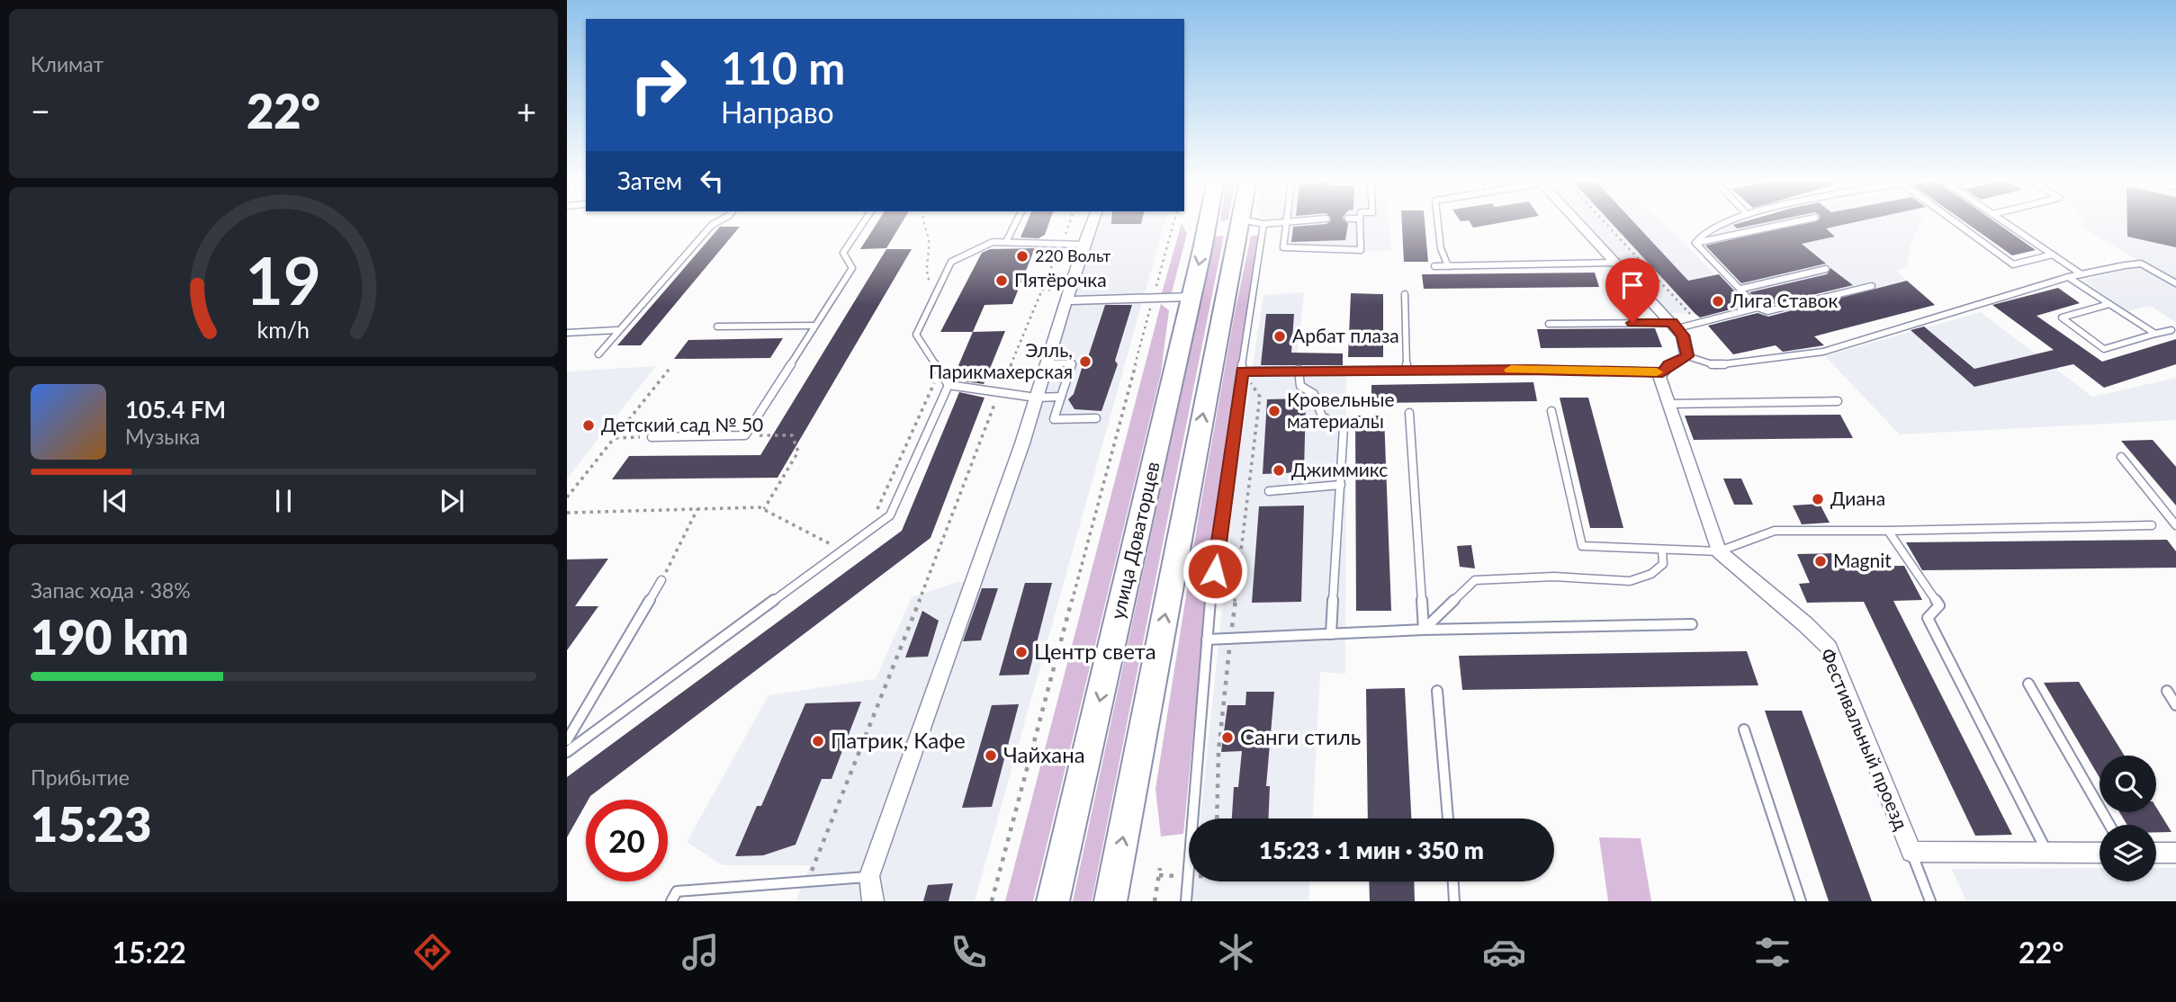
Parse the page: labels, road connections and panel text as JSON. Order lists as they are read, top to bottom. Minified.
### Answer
{"streets":{"main road":["улица Доваторцев"],"street":["Фестивальный проезд"]},"places":["220 Вольт","Пятёрочка","Лига Ставок","Арбат плаза","Элль, Парикмахерская","Кровельные материалы","Детский сад № 50","Джиммикс","Диана","Magnit","Центр света","Санги стиль","Патрик, Кафе","Чайхана"],"page":{"tile":["Климат",["Запас хода · 38%","190 km"],["Прибытие","15:23"]],"turn":["110 m","Направо"],"heat":["−","22°","+"],"then":"Затем","song":["105.4 FM","Музыка"],"limit":"20","trip":"15:23 · 1 мин · 350 m","tabs":["15:22","22°"],"gauge":["19","km/h"]}}
